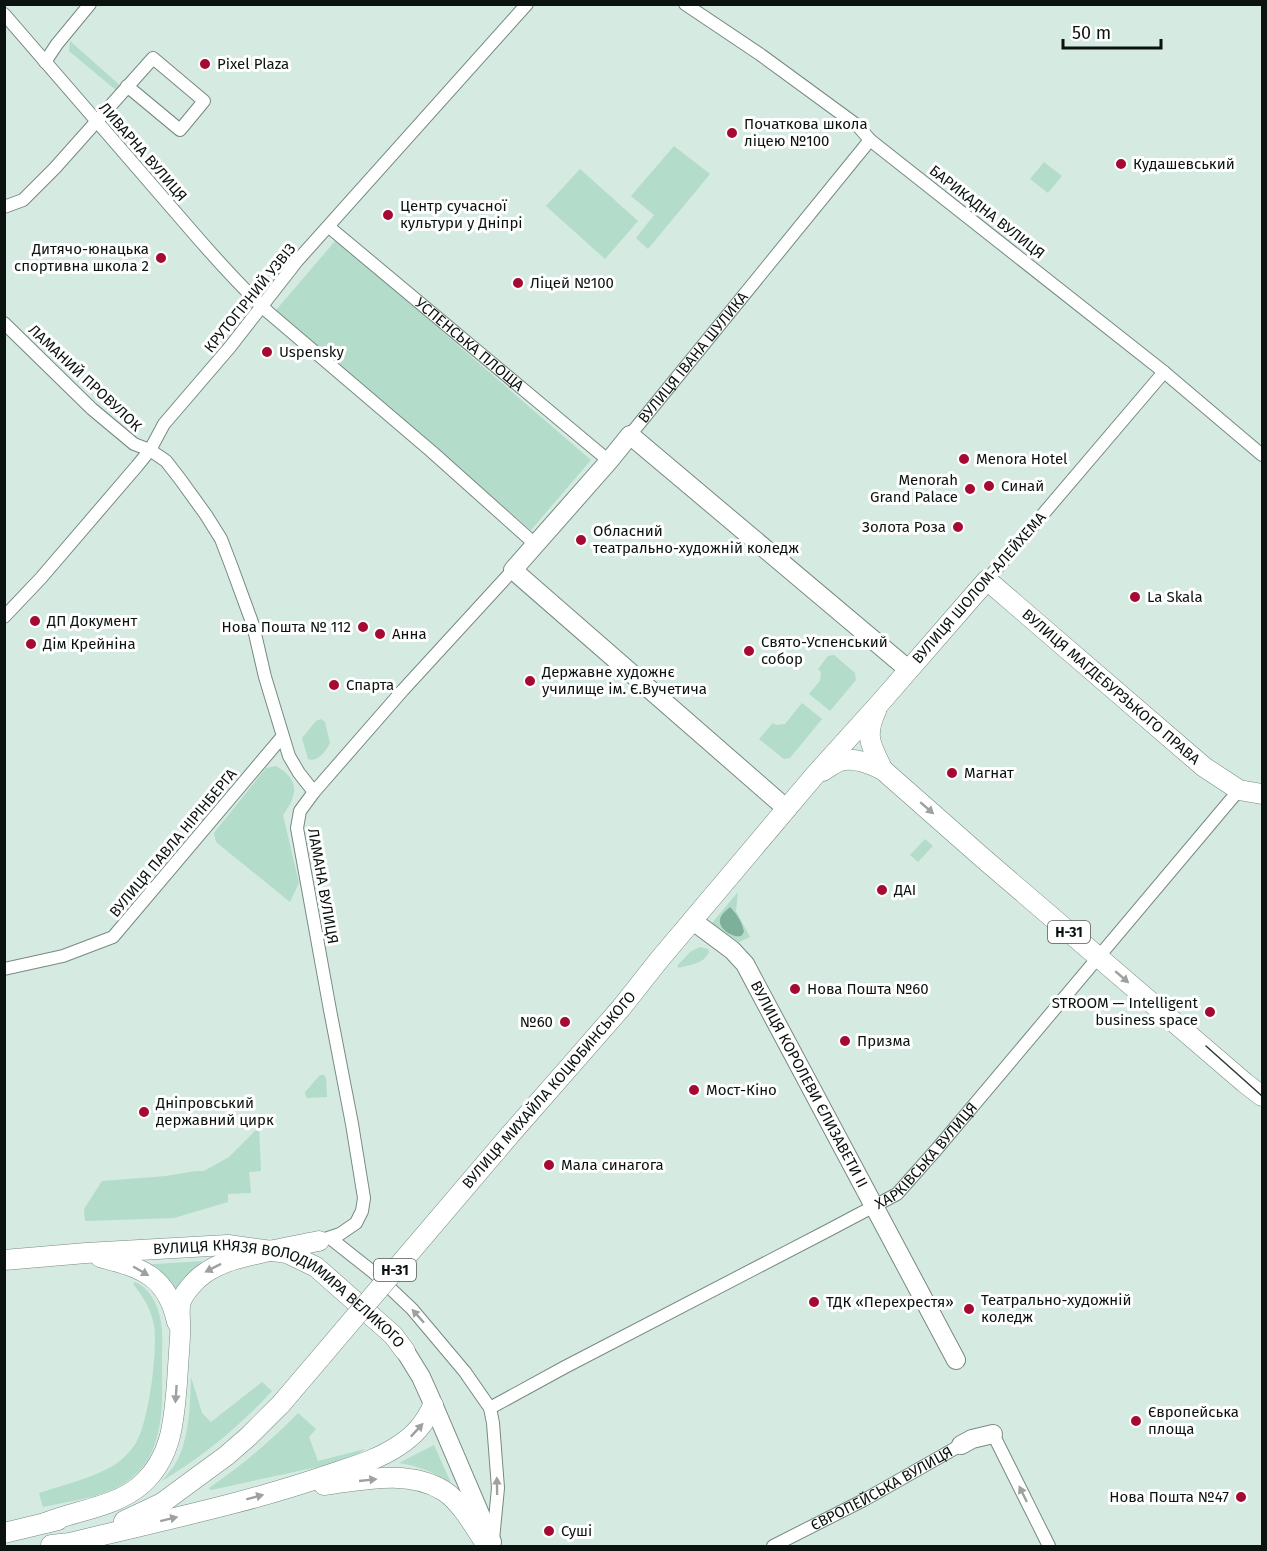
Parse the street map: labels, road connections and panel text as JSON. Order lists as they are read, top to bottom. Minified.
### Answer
{"streets":{"main road":["ВУЛИЦЯ ШОЛОМ-АЛЕЙХЕМА","ВУЛИЦЯ МАГДЕБУРЗЬКОГО ПРАВА","Н-31","ВУЛИЦЯ МИХАЙЛА КОЦЮБИНСЬКОГО","ВУЛИЦЯ КНЯЗЯ ВОЛОДИМИРА ВЕЛИКОГО"],"street":["ЛИВАРНА ВУЛИЦЯ","БАРИКАДНА ВУЛИЦЯ","КРУТОГІРНИЙ УЗВІЗ","УСПЕНСЬКА ПЛОЩА","ВУЛИЦЯ ІВАНА ШУЛИКА","ЛАМАНИЙ ПРОВУЛОК","ВУЛИЦЯ ПАВЛА НІРІНБЕРГА","ЛАМАНА ВУЛИЦЯ","ВУЛИЦЯ КОРОЛЕВИ ЄЛИЗАВЕТИ ІІ","ХАРКІВСЬКА ВУЛИЦЯ","ЄВРОПЕЙСЬКА ВУЛИЦЯ"]},"crossings":[["ЛИВАРНА ВУЛИЦЯ","КРУТОГІРНИЙ УЗВІЗ"],["БАРИКАДНА ВУЛИЦЯ","ВУЛИЦЯ ІВАНА ШУЛИКА"],["БАРИКАДНА ВУЛИЦЯ","ВУЛИЦЯ ШОЛОМ-АЛЕЙХЕМА"],["КРУТОГІРНИЙ УЗВІЗ","УСПЕНСЬКА ПЛОЩА"],["КРУТОГІРНИЙ УЗВІЗ","ЛАМАНИЙ ПРОВУЛОК"],["УСПЕНСЬКА ПЛОЩА","ВУЛИЦЯ ІВАНА ШУЛИКА"],["ВУЛИЦЯ ШОЛОМ-АЛЕЙХЕМА","ВУЛИЦЯ МАГДЕБУРЗЬКОГО ПРАВА"],["ВУЛИЦЯ ШОЛОМ-АЛЕЙХЕМА","Н-31"],["ВУЛИЦЯ ШОЛОМ-АЛЕЙХЕМА","ВУЛИЦЯ МИХАЙЛА КОЦЮБИНСЬКОГО"],["ВУЛИЦЯ МАГДЕБУРЗЬКОГО ПРАВА","ХАРКІВСЬКА ВУЛИЦЯ"],["Н-31","ВУЛИЦЯ МИХАЙЛА КОЦЮБИНСЬКОГО"],["Н-31","ХАРКІВСЬКА ВУЛИЦЯ"],["ВУЛИЦЯ КОРОЛЕВИ ЄЛИЗАВЕТИ ІІ","ВУЛИЦЯ МИХАЙЛА КОЦЮБИНСЬКОГО"],["ВУЛИЦЯ КОРОЛЕВИ ЄЛИЗАВЕТИ ІІ","ХАРКІВСЬКА ВУЛИЦЯ"]],"places":["Pixel Plaza","Початкова школа ліцею №100","Кудашевський","Центр сучасної культури у Дніпрі","Дитячо-юнацька спортивна школа 2","Ліцей №100","Uspensky","Menora Hotel","Синай","Menorah Grand Palace","Золота Роза","Обласний театрально-художній коледж","La Skala","ДП Документ","Нова Пошта № 112","Анна","Дім Крейніна","Свято-Успенський собор","Державне художнє училище ім. Є.Вучетича","Спарта","Магнат","ДАІ","Нова Пошта №60","STROOM — Intelligent business space","№60","Призма","Мост-Кіно","Дніпровський державний цирк","Мала синагога","ТДК «Перехрестя»","Театрально-художній коледж","Європейська площа","Нова Пошта №47","Суші"],"scale_bar":"50 m"}
